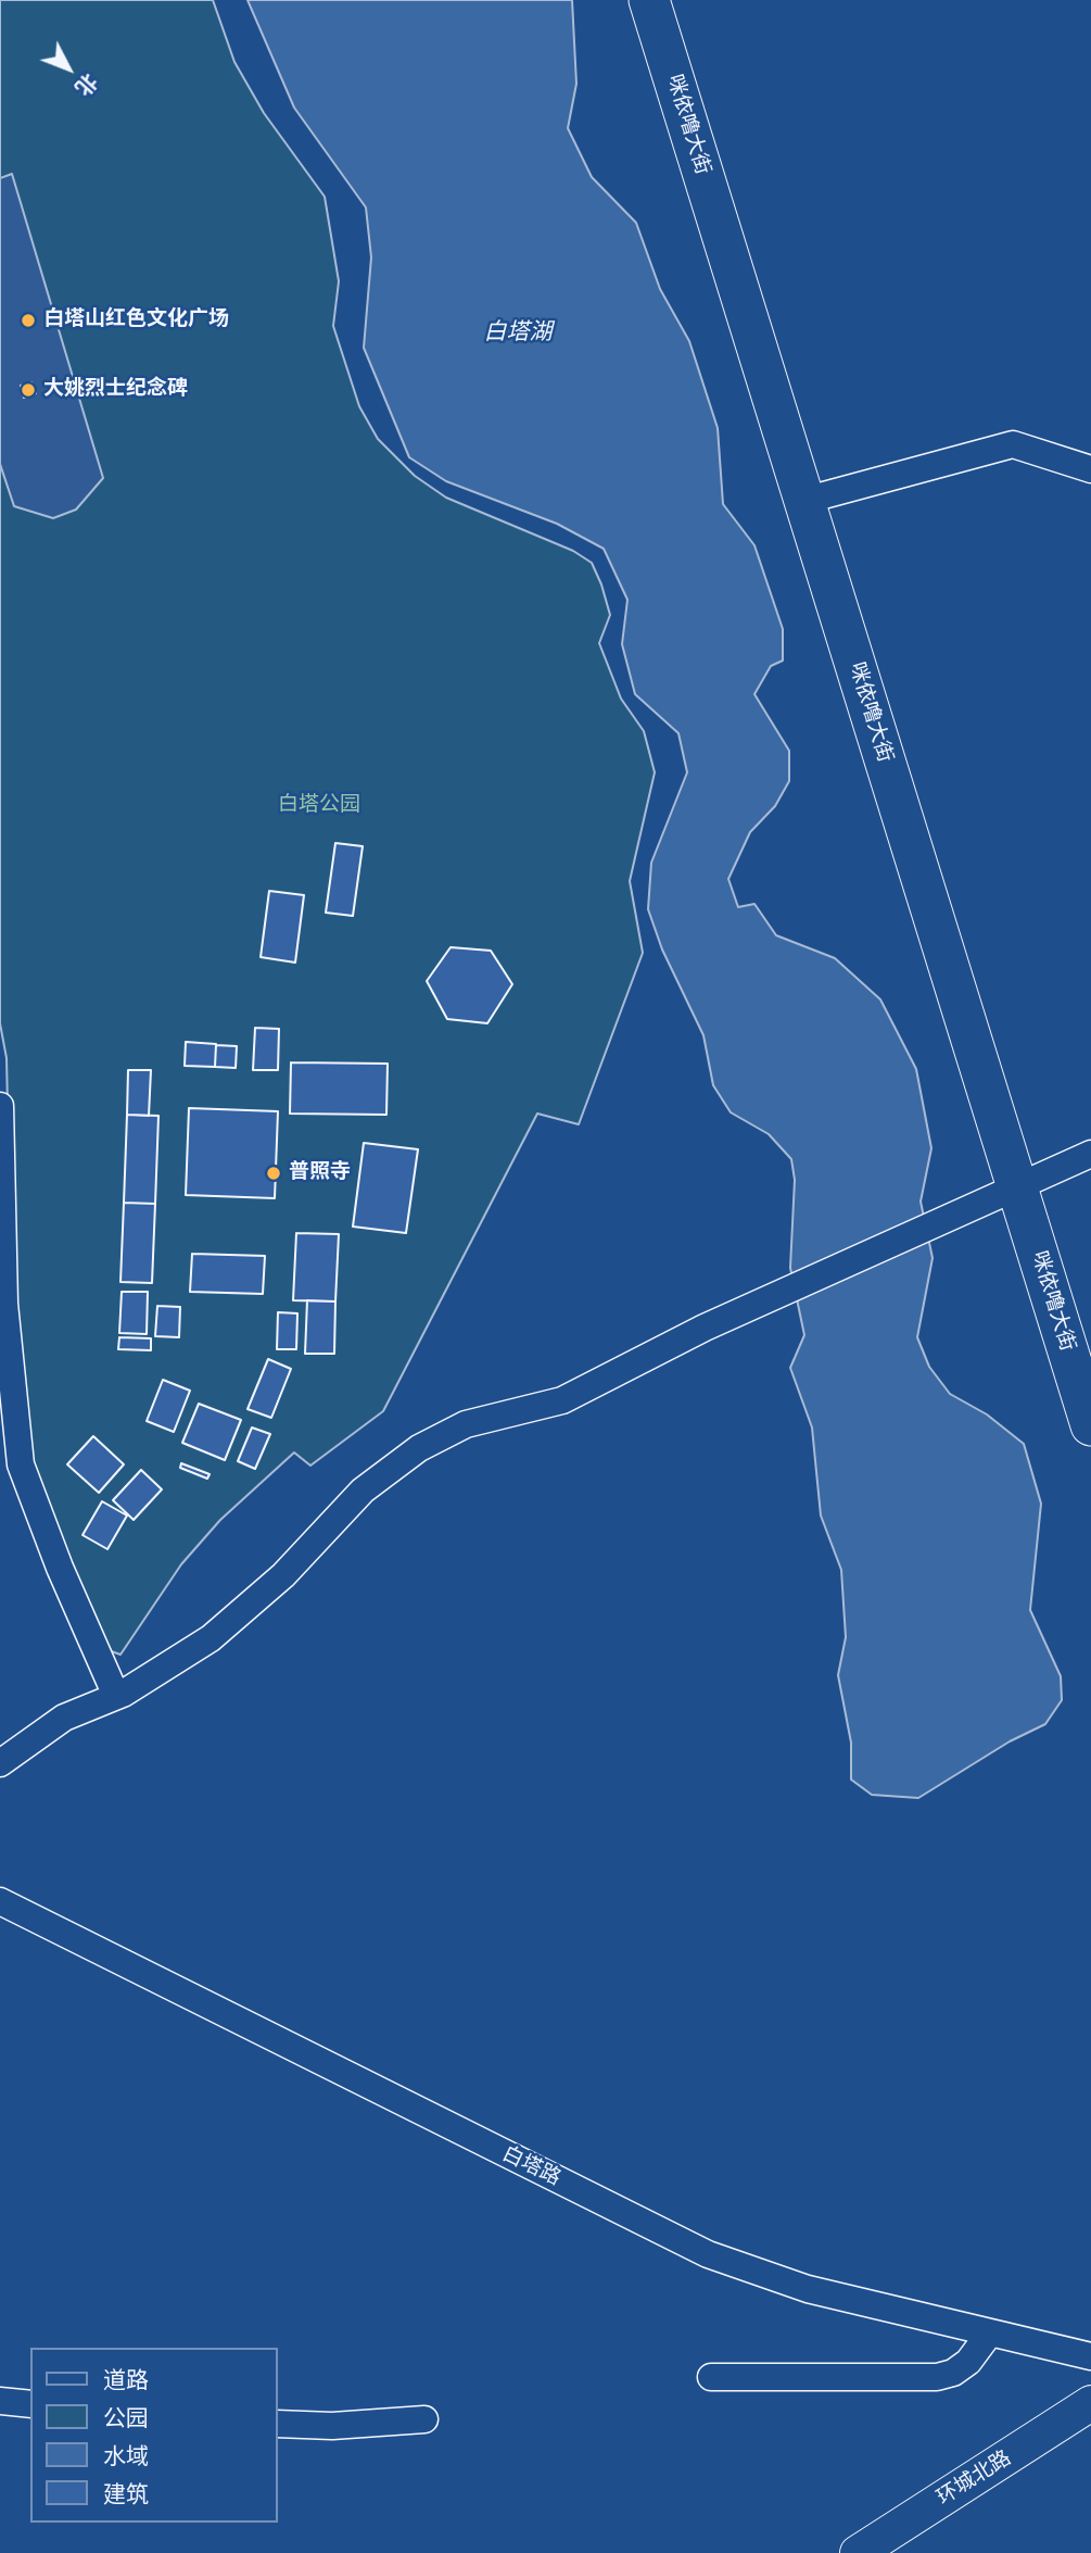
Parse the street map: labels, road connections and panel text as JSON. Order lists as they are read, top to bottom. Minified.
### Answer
{"streets":{"highway":["咪依噜大街"],"main road":["环城北路"],"street":["白塔路"]},"water":["白塔湖"],"parks":["白塔公园"],"places":["白塔山红色文化广场","大姚烈士纪念碑","普照寺"],"legend":["道路","公园","水域","建筑"],"north":"bottom right"}
